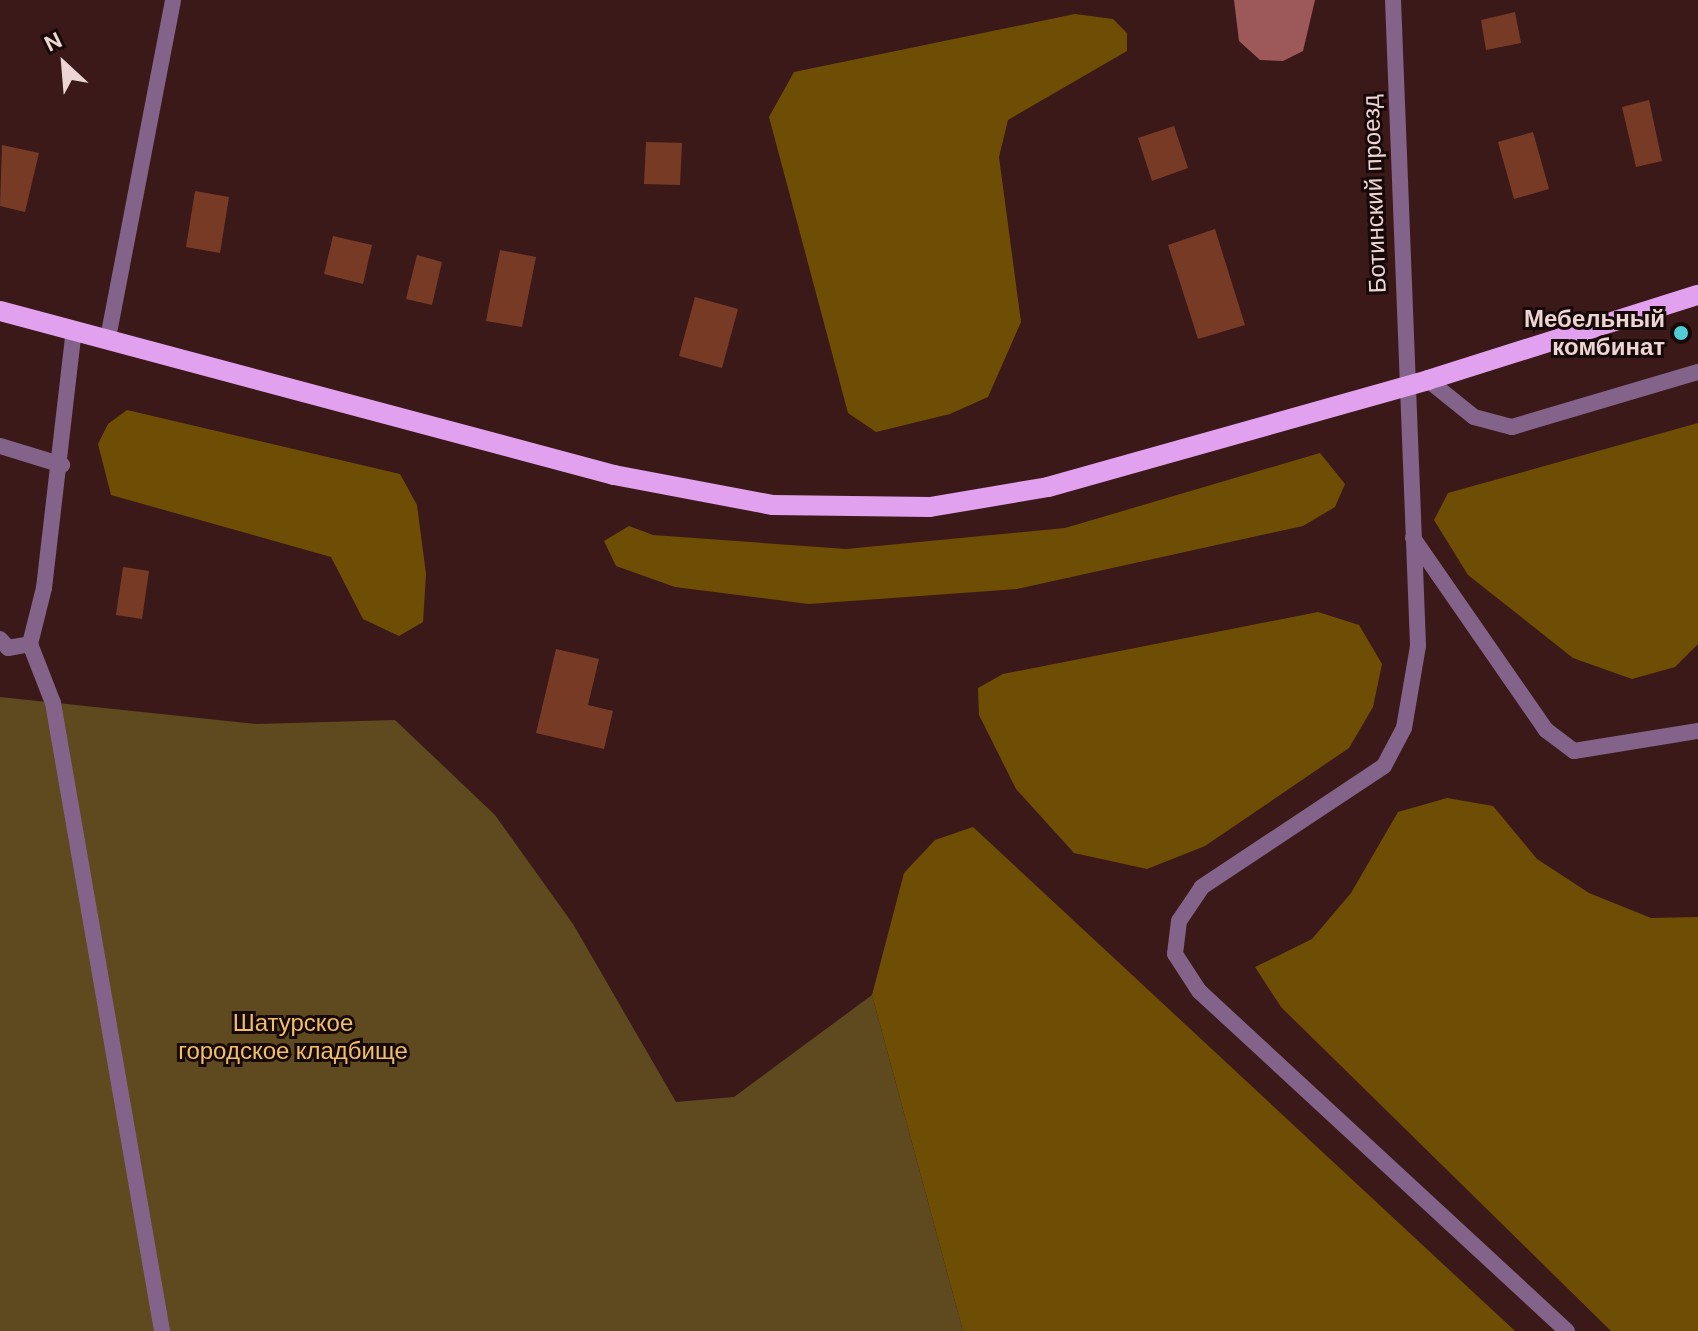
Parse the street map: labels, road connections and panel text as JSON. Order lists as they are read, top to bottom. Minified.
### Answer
{"streets":{"street":["Ботинский проезд"]},"parks":["Шатурское городское кладбище"],"places":["Мебельный комбинат"],"north":"top left"}
